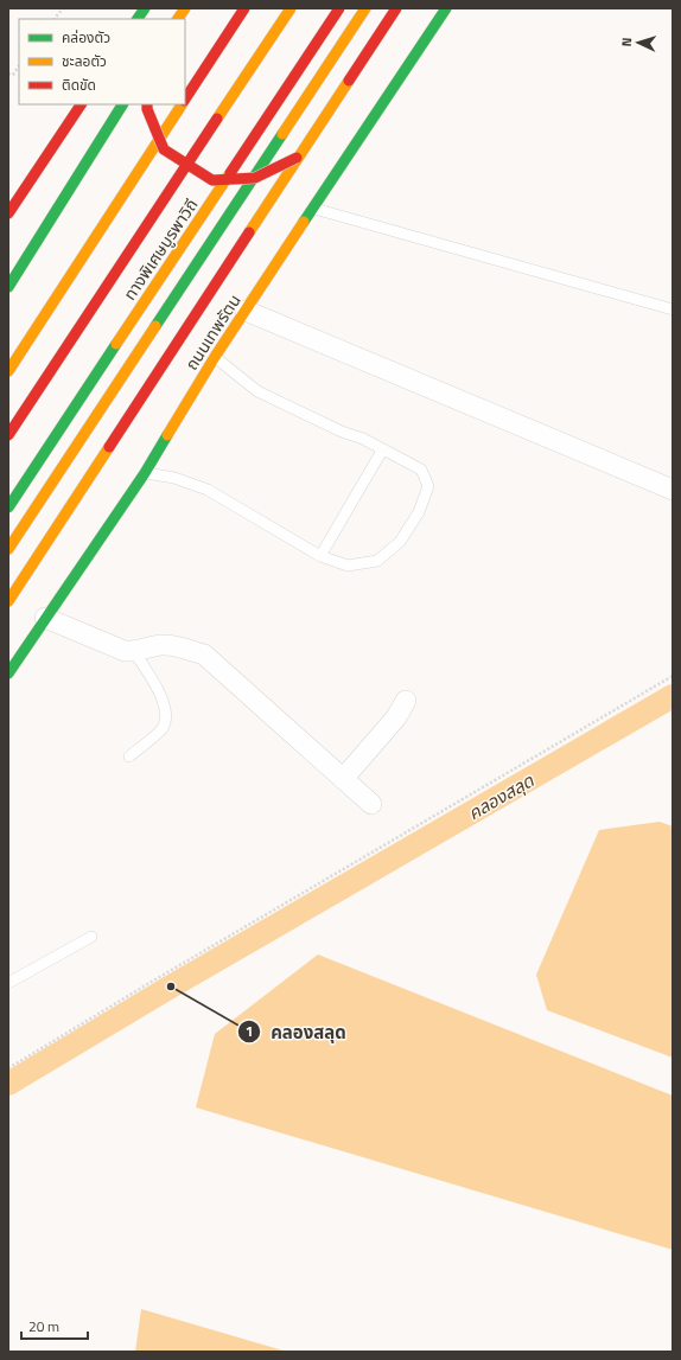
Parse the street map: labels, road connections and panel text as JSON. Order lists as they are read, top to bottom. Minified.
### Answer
{"streets":{"main road":["ทางพิเศษบูรพาวิถี","ถนนเทพรัตน"]},"water":["คลองสลุด"],"places":["คลองสลุด"],"legend":["คล่องตัว","ชะลอตัว","ติดขัด"],"scale_bar":"20 m","north":"left"}
